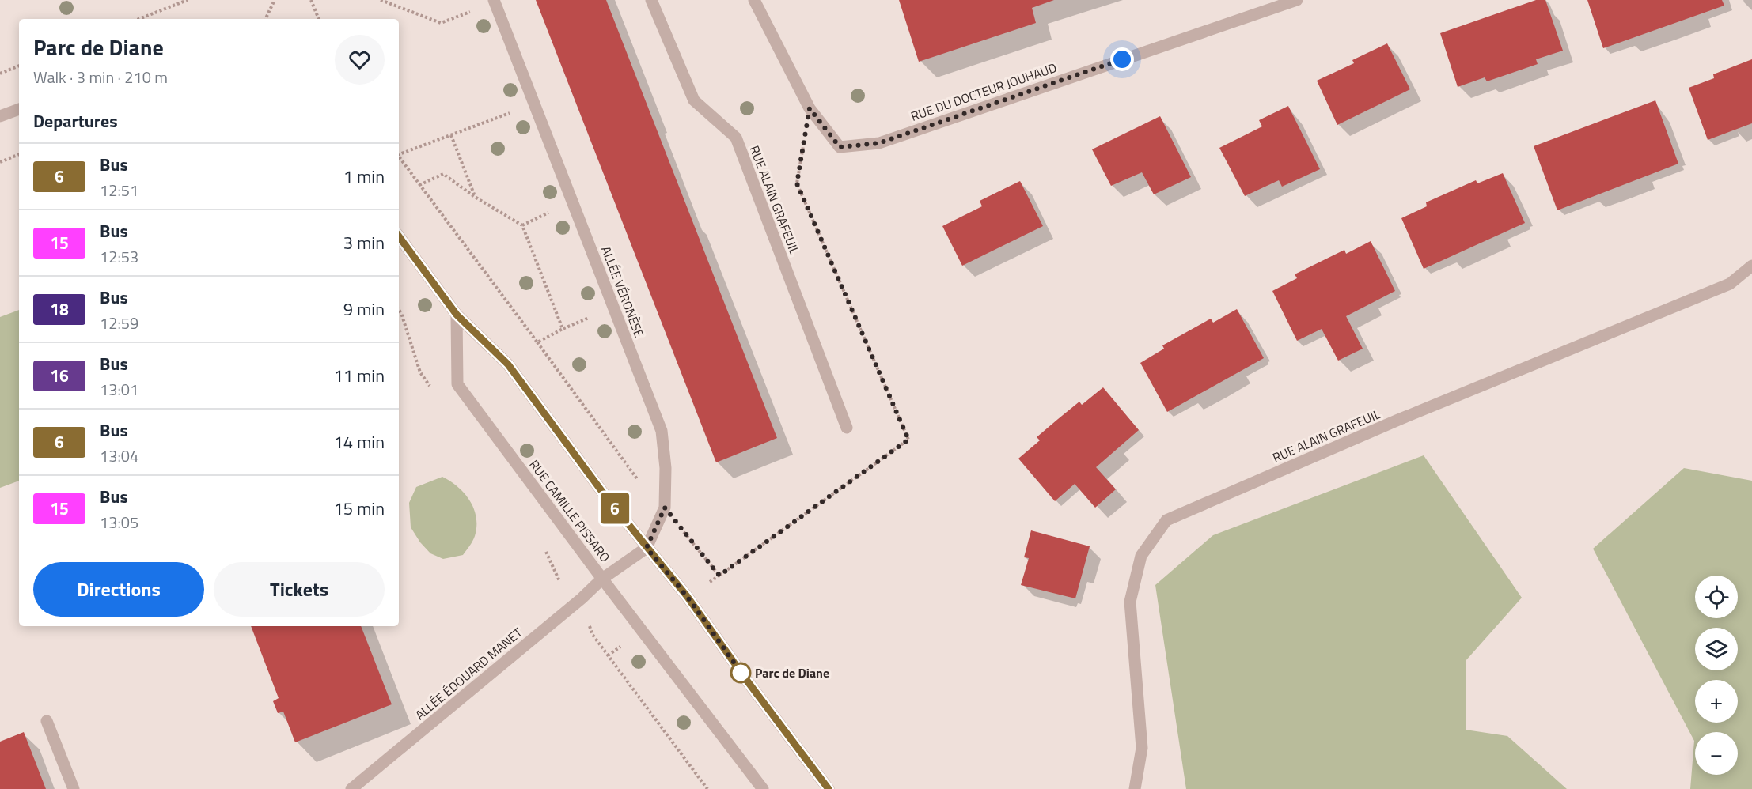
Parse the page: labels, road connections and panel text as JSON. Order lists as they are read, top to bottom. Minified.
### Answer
{"streets":{"street":["RUE DU DOCTEUR JOUHAUD","RUE ALAIN GRAFEUIL","ALLÉE VÉRONÈSE","RUE CAMILLE PISSARO","ALLÉE ÉDOUARD MANET"]},"crossings":[["RUE CAMILLE PISSARO","ALLÉE ÉDOUARD MANET"]],"places":["Parc de Diane"],"lines":["bus line 6"],"page":{"on_map":"6","heading":[["Parc de Diane","Walk · 3 min · 210 m"],"Departures"],"list":[{"mark":"6","name":"Bus","note":"12:51","value":"1 min"},{"mark":"15","name":"Bus","note":"12:53","value":"3 min"},{"mark":"18","name":"Bus","note":"12:59","value":"9 min"},{"mark":"16","name":"Bus","note":"13:01","value":"11 min"},{"mark":"6","name":"Bus","note":"13:04","value":"14 min"},{"mark":"15","name":"Bus","note":"13:05","value":"15 min"}],"buttons":["Directions","Tickets"],"map_buttons":["+","−"]}}
